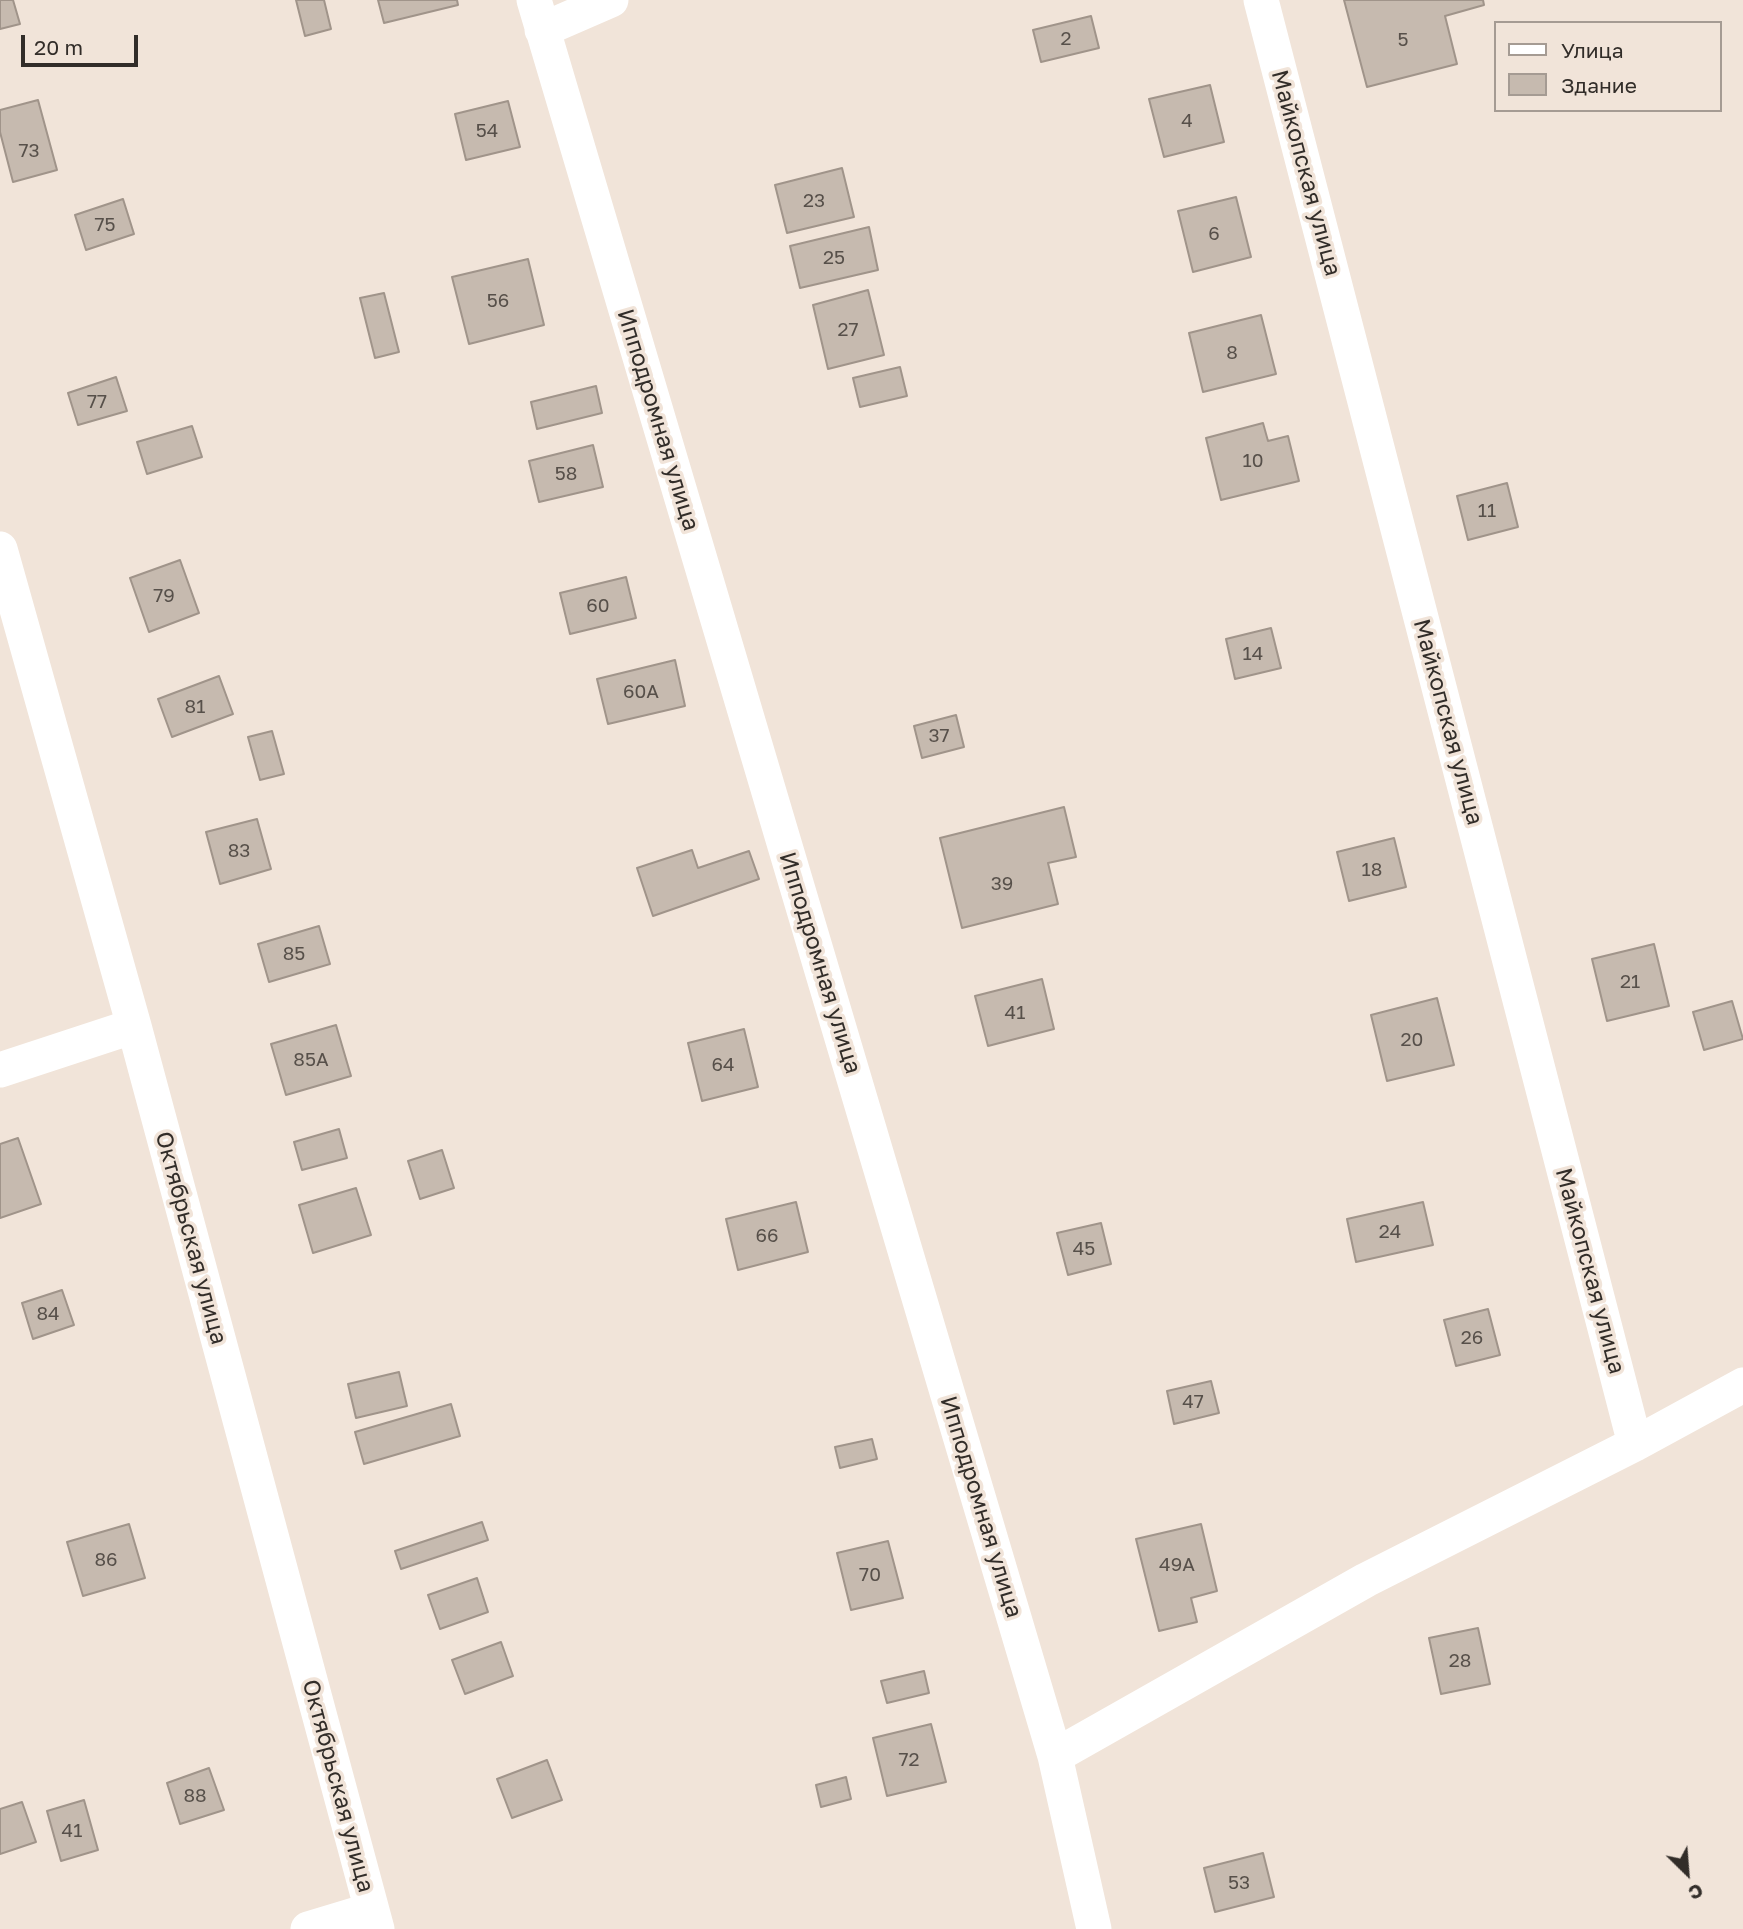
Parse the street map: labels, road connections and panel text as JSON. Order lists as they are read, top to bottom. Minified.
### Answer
{"streets":{"street":["Майкопская улица","Ипподромная улица","Октябрьская улица"]},"house_numbers":["2","5","4","54","73","23","75","6","25","56","27","8","77","10","58","11","79","60","14","60А","81","37","83","18","39","85","21","41","20","85А","64","24","66","45","84","26","47","86","49А","70","28","72","88","41","53"],"legend":["Улица","Здание"],"scale_bar":"20 m","north":"bottom right"}
